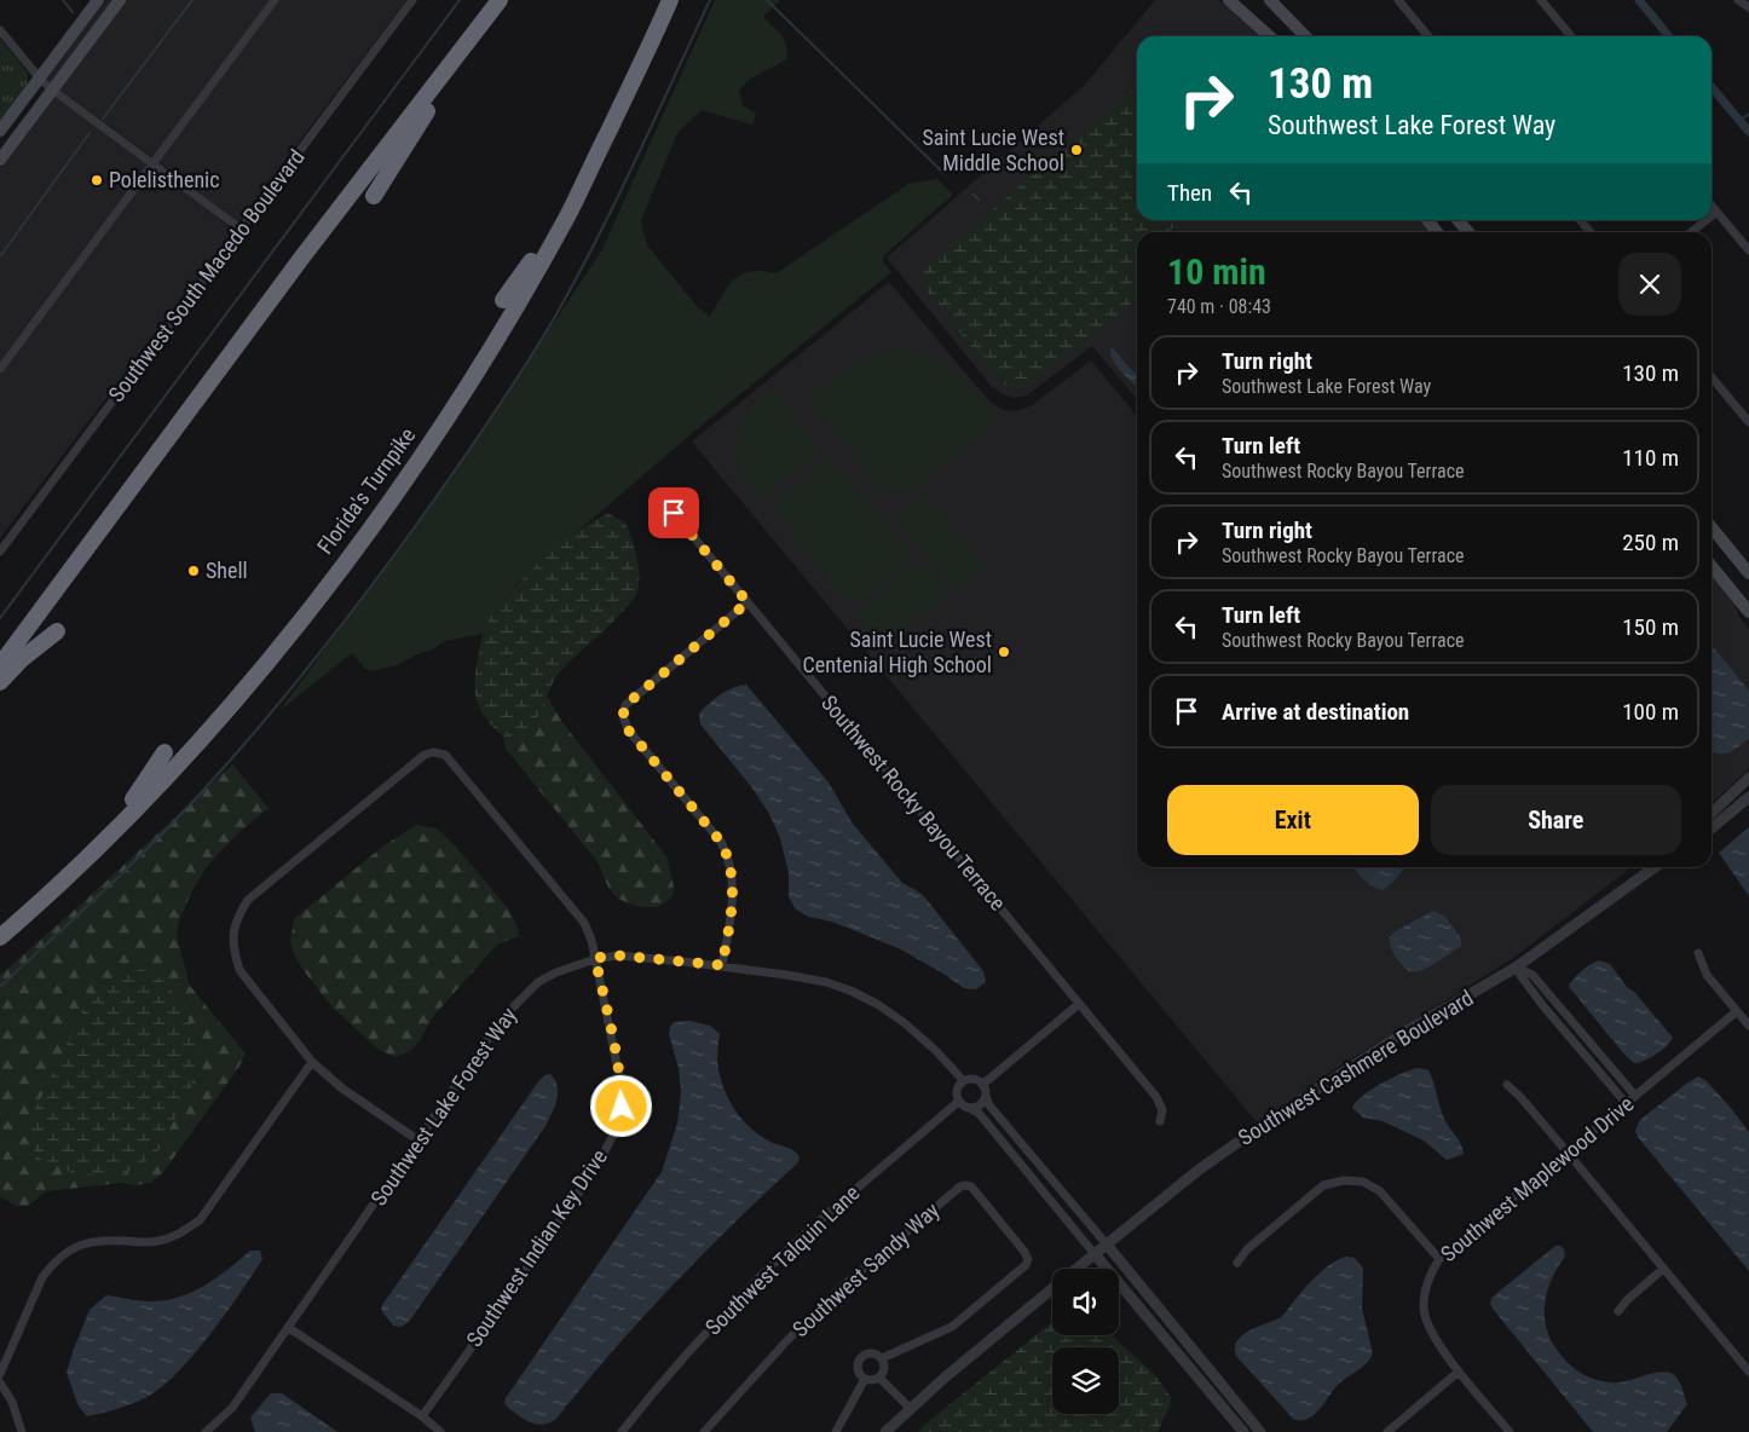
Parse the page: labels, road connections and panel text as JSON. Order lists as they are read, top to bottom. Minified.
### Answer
{"streets":{"highway":["Florida's Turnpike"],"street":["Southwest South Macedo Boulevard","Southwest Rocky Bayou Terrace","Southwest Cashmere Boulevard","Southwest Lake Forest Way","Southwest Maplewood Drive","Southwest Indian Key Drive","Southwest Talquin Lane","Southwest Sandy Way"]},"crossings":[["Southwest Lake Forest Way","Southwest Indian Key Drive"],["Southwest Lake Forest Way","Southwest Talquin Lane"]],"places":["Saint Lucie West Middle School","Polelisthenic","Shell","Saint Lucie West Centenial High School"],"page":{"turn":["130 m","Southwest Lake Forest Way"],"then":"Then","heading":["10 min","740 m · 08:43"],"list":[{"name":"Turn right","note":"Southwest Lake Forest Way","value":"130 m"},{"name":"Turn left","note":"Southwest Rocky Bayou Terrace","value":"110 m"},{"name":"Turn right","note":"Southwest Rocky Bayou Terrace","value":"250 m"},{"name":"Turn left","note":"Southwest Rocky Bayou Terrace","value":"150 m"},{"name":"Arrive at destination","value":"100 m"}],"buttons":["Exit","Share"]}}
